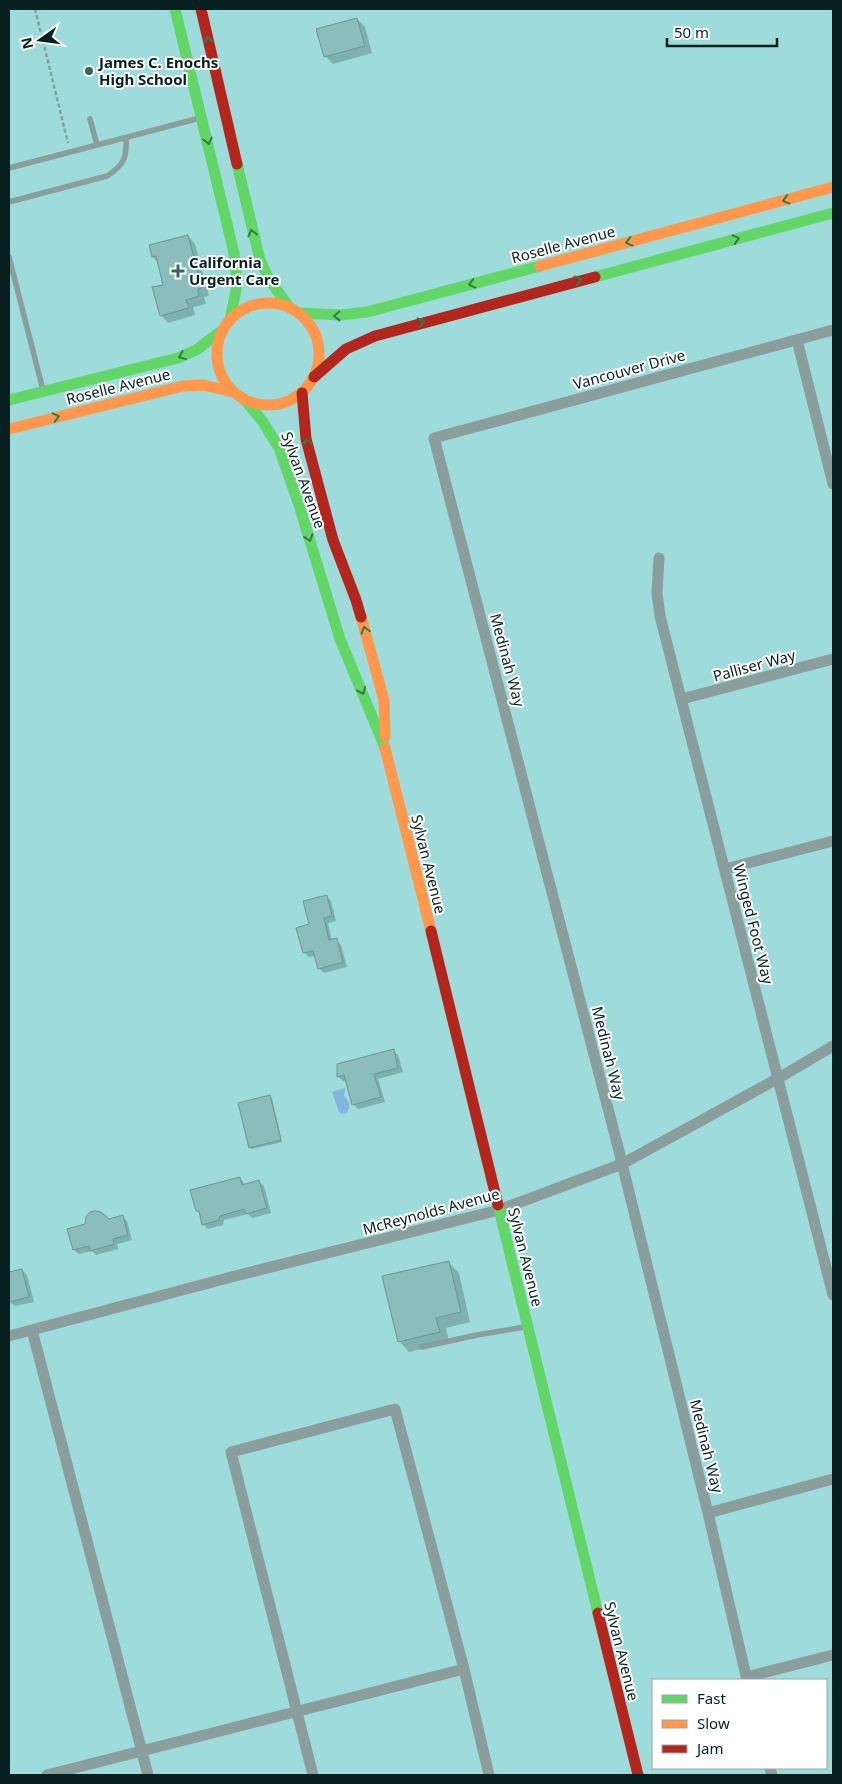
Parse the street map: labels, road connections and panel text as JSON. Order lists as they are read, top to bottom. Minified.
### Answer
{"streets":{"main road":["Roselle Avenue","Sylvan Avenue"],"street":["Vancouver Drive","Medinah Way","Palliser Way","Winged Foot Way","McReynolds Avenue"]},"crossings":[["Roselle Avenue","Sylvan Avenue"],["Vancouver Drive","Medinah Way"],["Sylvan Avenue","McReynolds Avenue"],["Medinah Way","McReynolds Avenue"],["Palliser Way","Winged Foot Way"],["Winged Foot Way","McReynolds Avenue"]],"places":{"other":["James C. Enochs High School"],"health":["California Urgent Care"]},"legend":["Fast","Slow","Jam"],"scale_bar":"50 m","north":"left"}
